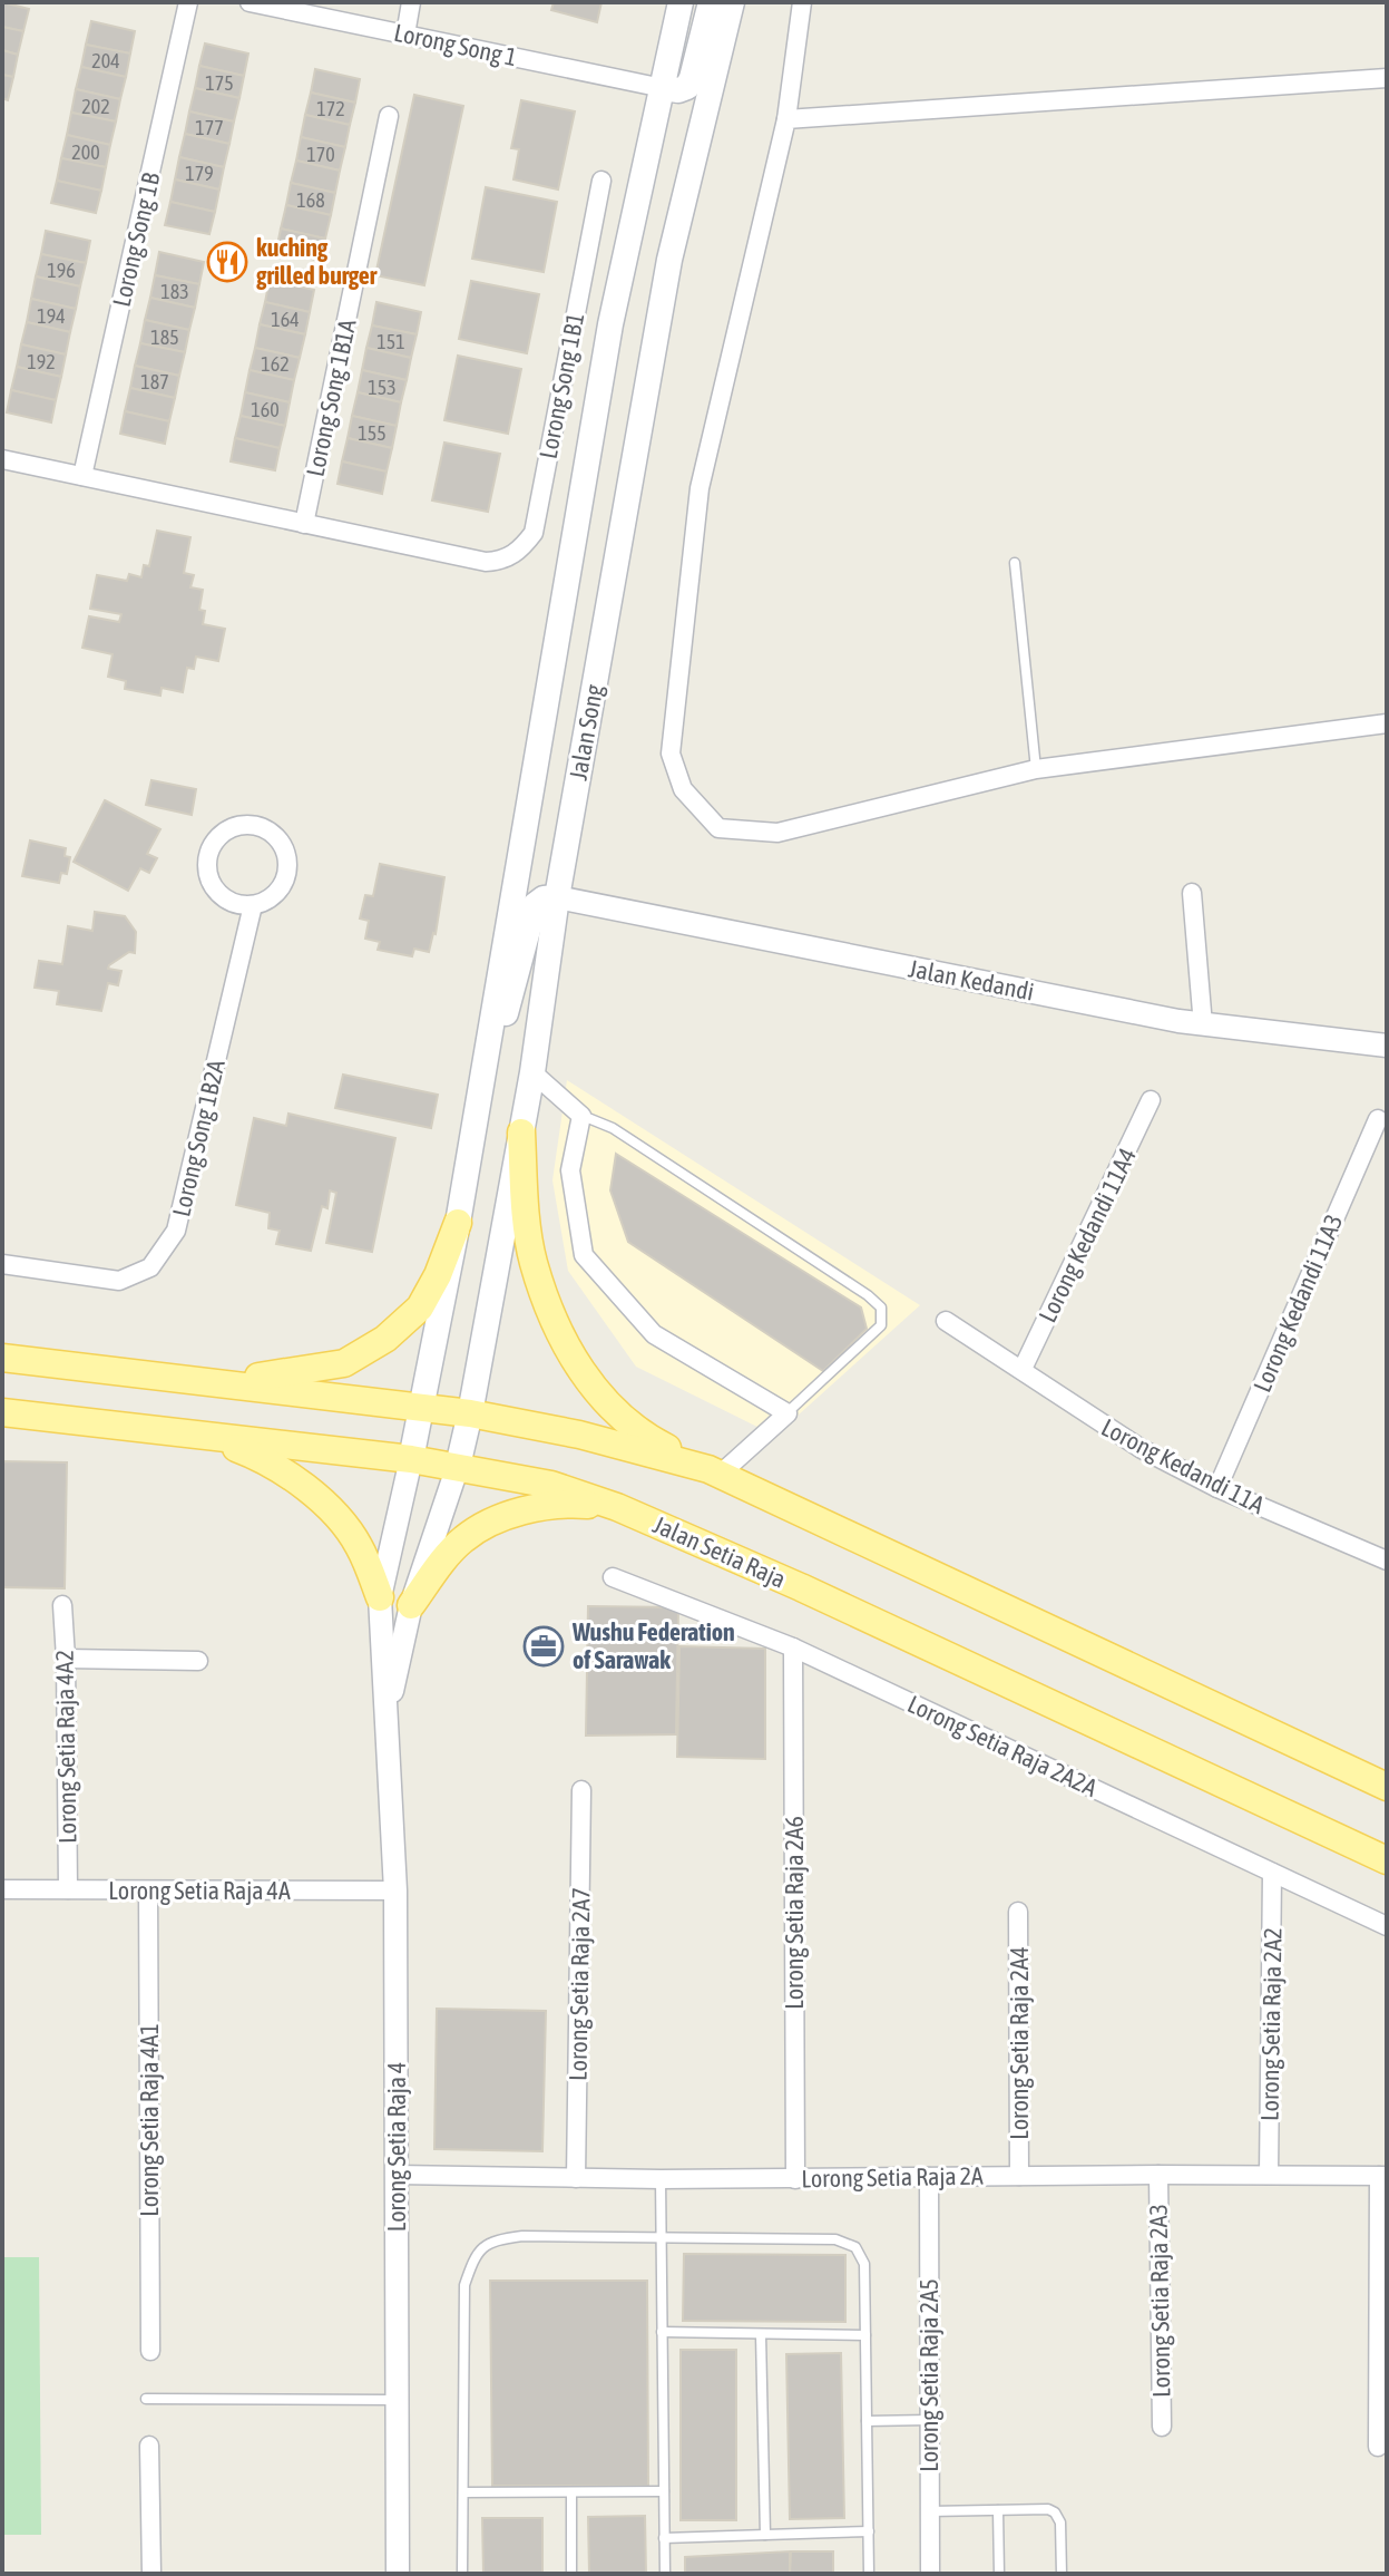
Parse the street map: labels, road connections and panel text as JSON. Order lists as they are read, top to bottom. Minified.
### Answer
{"streets":{"main road":["Jalan Song","Jalan Setia Raja"],"street":["Lorong Song 1","Lorong Song 1B","Lorong Song 1B1","Lorong Song 1B1A","Jalan Kedandi","Lorong Song 1B2A","Lorong Kedandi 11A4","Lorong Kedandi 11A3","Lorong Kedandi 11A","Lorong Setia Raja 2A2A","Lorong Setia Raja 4A2","Lorong Setia Raja 4A","Lorong Setia Raja 2A6","Lorong Setia Raja 2A7","Lorong Setia Raja 2A2","Lorong Setia Raja 2A4","Lorong Setia Raja 4A1","Lorong Setia Raja 4","Lorong Setia Raja 2A","Lorong Setia Raja 2A3","Lorong Setia Raja 2A5"]},"crossings":[["Lorong Song 1","Jalan Song"],["Lorong Song 1B1","Lorong Song 1B1A"],["Jalan Song","Jalan Kedandi"],["Jalan Song","Jalan Setia Raja"],["Jalan Song","Lorong Setia Raja 4"],["Lorong Kedandi 11A4","Lorong Kedandi 11A"],["Lorong Kedandi 11A3","Lorong Kedandi 11A"],["Jalan Setia Raja","Lorong Setia Raja 4"],["Lorong Setia Raja 2A2A","Lorong Setia Raja 2A6"],["Lorong Setia Raja 2A2A","Lorong Setia Raja 2A2"],["Lorong Setia Raja 4A2","Lorong Setia Raja 4A"],["Lorong Setia Raja 4A","Lorong Setia Raja 4A1"],["Lorong Setia Raja 4A","Lorong Setia Raja 4"],["Lorong Setia Raja 2A6","Lorong Setia Raja 2A"],["Lorong Setia Raja 2A7","Lorong Setia Raja 2A"],["Lorong Setia Raja 2A2","Lorong Setia Raja 2A"],["Lorong Setia Raja 2A4","Lorong Setia Raja 2A"],["Lorong Setia Raja 4","Lorong Setia Raja 2A"],["Lorong Setia Raja 2A","Lorong Setia Raja 2A3"],["Lorong Setia Raja 2A","Lorong Setia Raja 2A5"]],"places":{"restaurant":["kuching grilled burger"],"office":["Wushu Federation of Sarawak"]},"house_numbers":["204","175","202","172","177","200","170","179","168","196","183","194","164","185","151","192","162","187","153","160","155"]}
